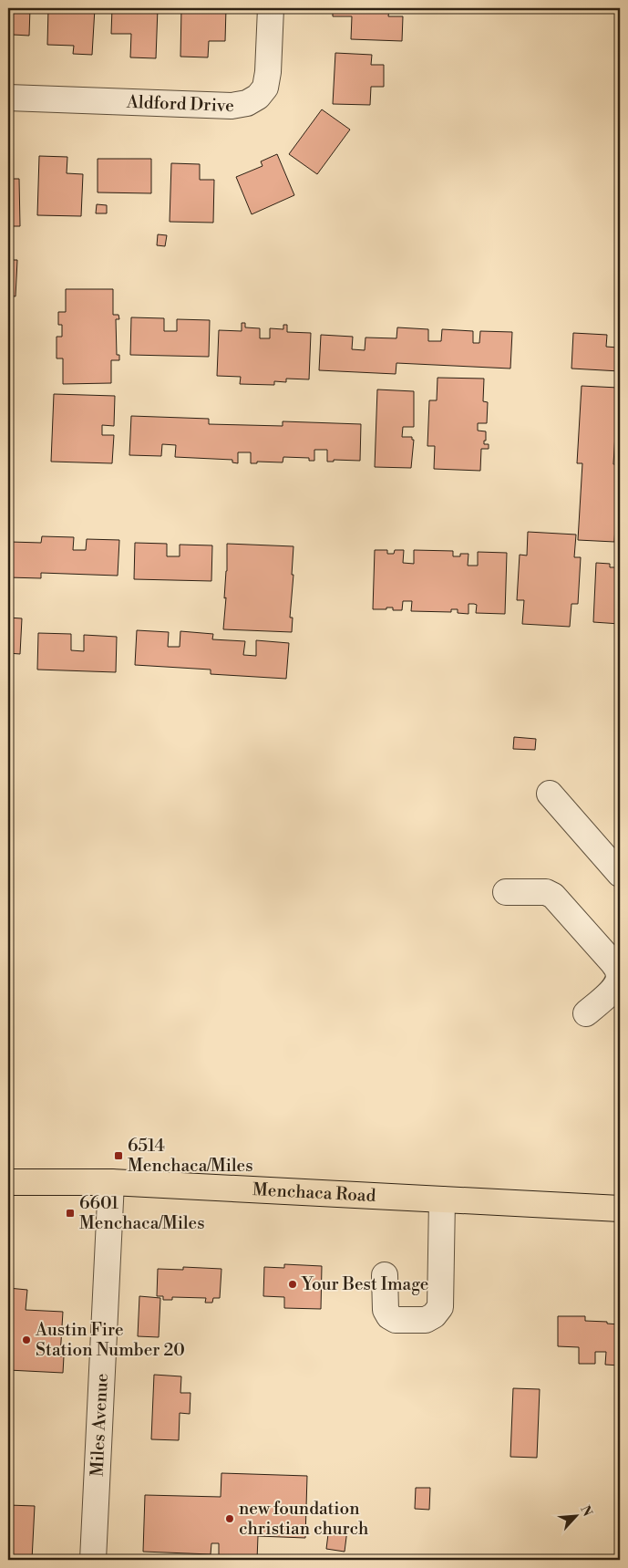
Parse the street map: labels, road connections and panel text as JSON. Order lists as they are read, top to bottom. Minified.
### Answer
{"streets":{"main road":["Menchaca Road"],"street":["Aldford Drive","Miles Avenue"]},"crossings":[["Menchaca Road","Miles Avenue"]],"places":{"transit":["6514 Menchaca/Miles","6601 Menchaca/Miles"],"other":["Your Best Image","Austin Fire Station Number 20","new foundation christian church"]},"north":"top right"}
